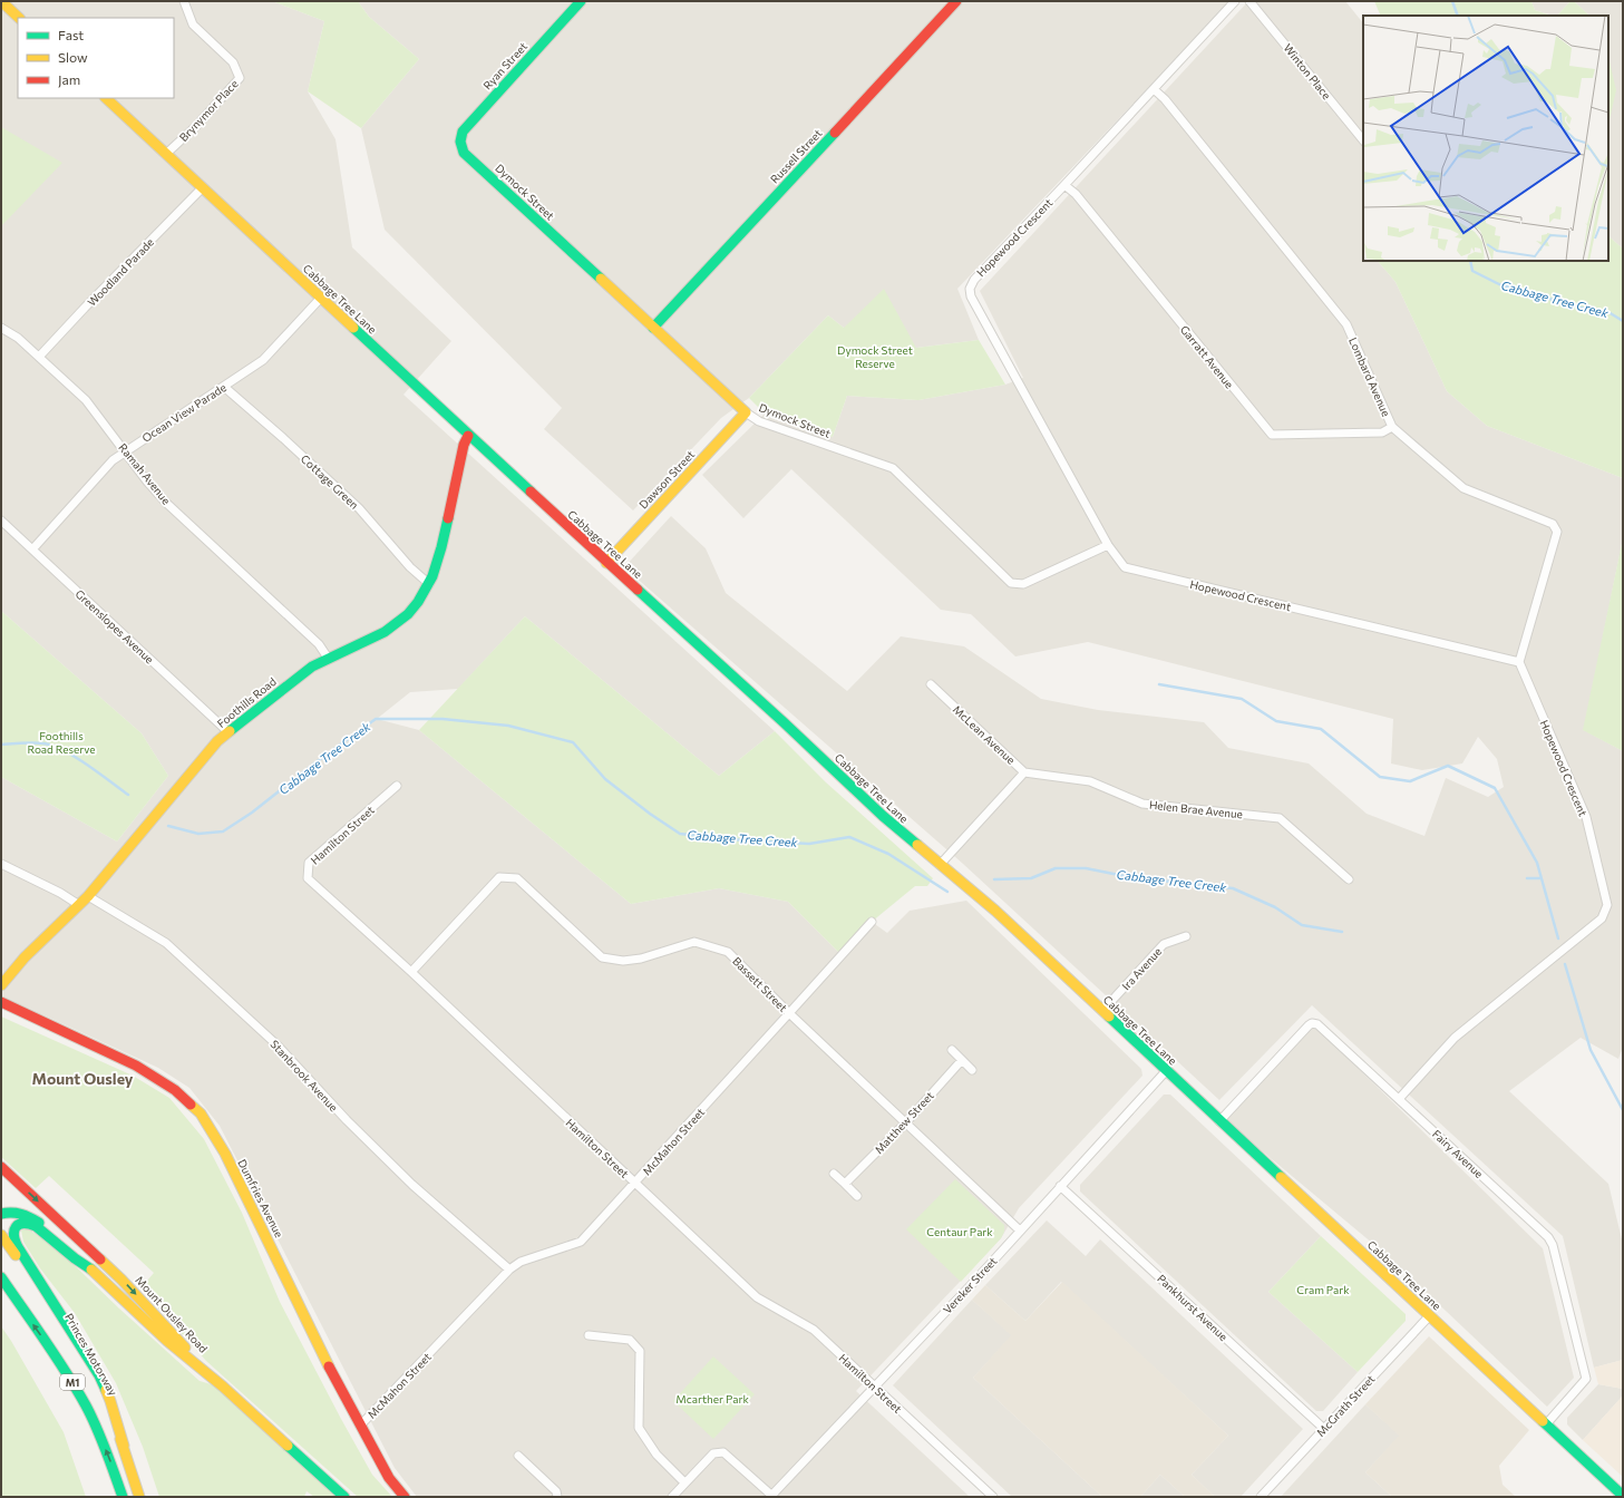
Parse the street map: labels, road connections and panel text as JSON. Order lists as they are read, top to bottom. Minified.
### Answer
{"streets":{"main road":["Ryan Street","Russell Street","Dymock Street","Cabbage Tree Lane","Dawson Street","Foothills Road","Dumfries Avenue","Mount Ousley Road","Princes Motorway","M1"],"street":["Winton Place","Brynymor Place","Hopewood Crescent","Woodland Parade","Garratt Avenue","Lombard Avenue","Ocean View Parade","Ramah Avenue","Cottage Green","Greenslopes Avenue","McLean Avenue","Helen Brae Avenue","Hamilton Street","Ira Avenue","Bassett Street","Stanbrook Avenue","Matthew Street","McMahon Street","Fairy Avenue","Vereker Street","Pankhurst Avenue","McGrath Street"]},"crossings":[["Ryan Street","Dymock Street"],["Brynymor Place","Cabbage Tree Lane"],["Russell Street","Dymock Street"],["Dymock Street","Hopewood Crescent"],["Dymock Street","Dawson Street"],["Hopewood Crescent","Garratt Avenue"],["Hopewood Crescent","Lombard Avenue"],["Hopewood Crescent","Fairy Avenue"],["Woodland Parade","Cabbage Tree Lane"],["Woodland Parade","Ramah Avenue"],["Cabbage Tree Lane","Ocean View Parade"],["Cabbage Tree Lane","Dawson Street"],["Cabbage Tree Lane","Foothills Road"],["Cabbage Tree Lane","McLean Avenue"],["Cabbage Tree Lane","Ira Avenue"],["Cabbage Tree Lane","Fairy Avenue"],["Cabbage Tree Lane","Vereker Street"],["Cabbage Tree Lane","McGrath Street"],["Garratt Avenue","Lombard Avenue"],["Ocean View Parade","Ramah Avenue"],["Ocean View Parade","Cottage Green"],["Ocean View Parade","Greenslopes Avenue"],["Ramah Avenue","Foothills Road"],["Cottage Green","Foothills Road"],["Greenslopes Avenue","Foothills Road"],["Foothills Road","Stanbrook Avenue"],["McLean Avenue","Helen Brae Avenue"],["Hamilton Street","Bassett Street"],["Hamilton Street","McMahon Street"],["Hamilton Street","Vereker Street"],["Bassett Street","Matthew Street"],["Bassett Street","McMahon Street"],["Bassett Street","Vereker Street"],["Stanbrook Avenue","McMahon Street"],["McMahon Street","Dumfries Avenue"],["Vereker Street","Pankhurst Avenue"],["Pankhurst Avenue","McGrath Street"]],"districts":["Mount Ousley"],"water":["Cabbage Tree Creek"],"parks":["Dymock Street Reserve","Foothills Road Reserve","Centaur Park","Cram Park","Mcarther Park"],"legend":["Fast","Slow","Jam"]}
